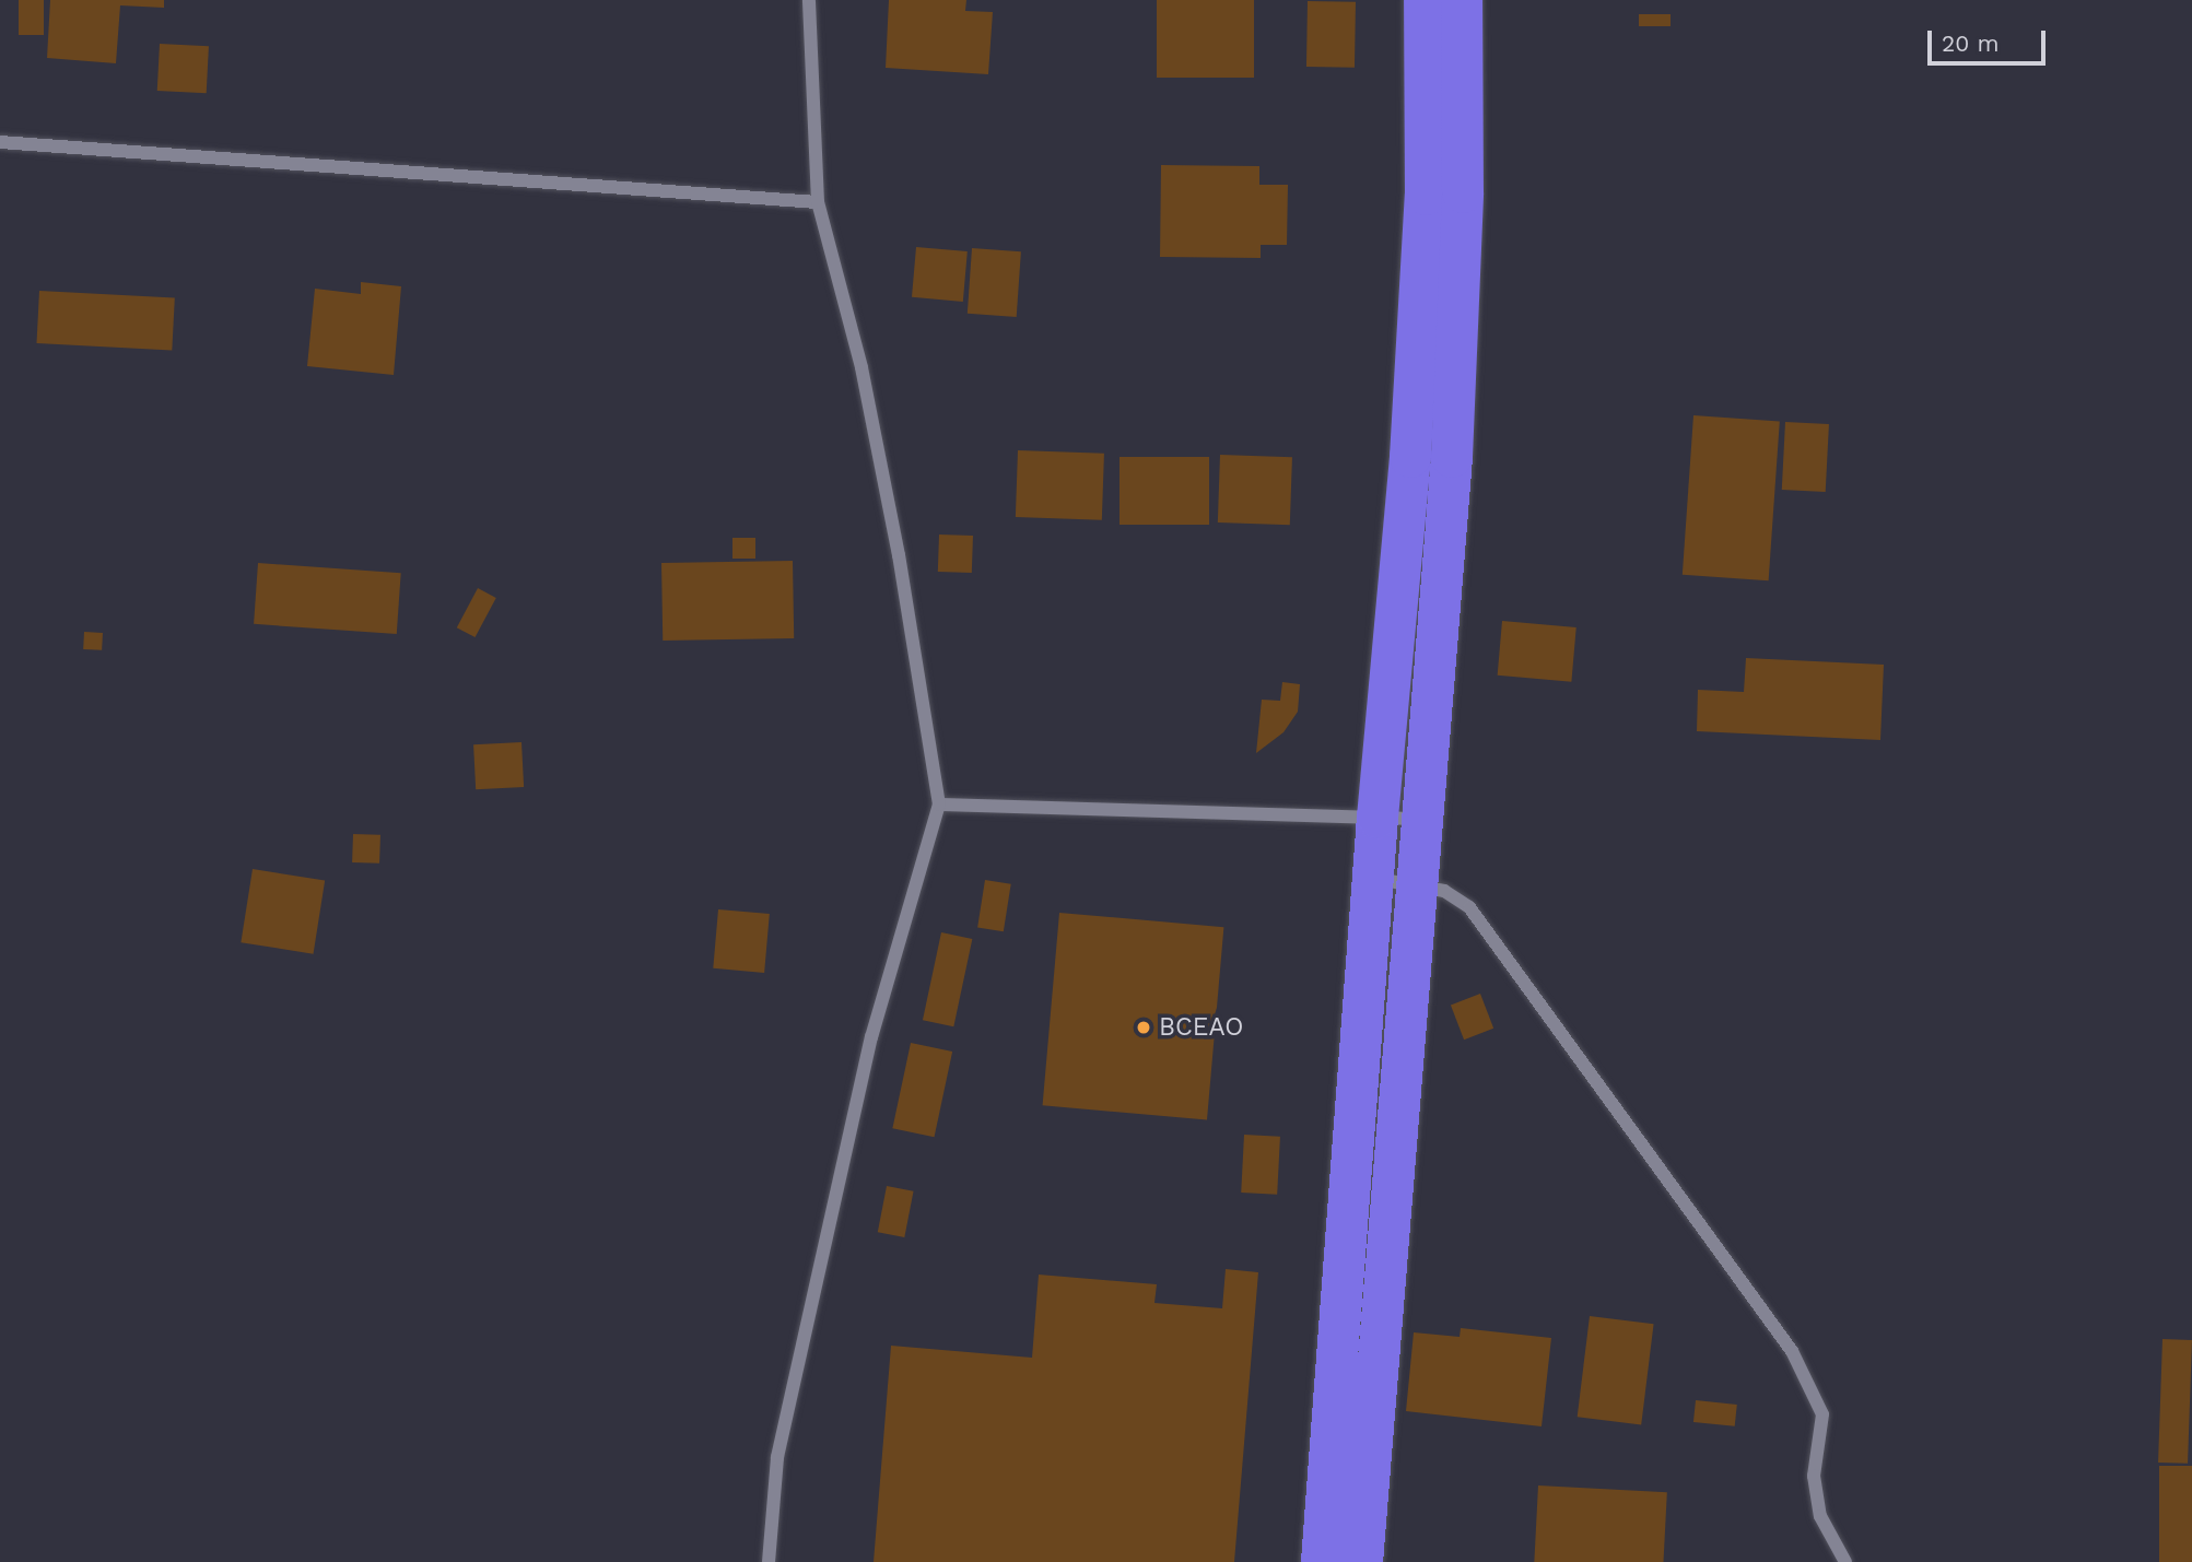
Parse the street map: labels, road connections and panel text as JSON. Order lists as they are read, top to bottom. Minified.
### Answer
{"places":["BCEAO"],"scale_bar":"20 m"}
